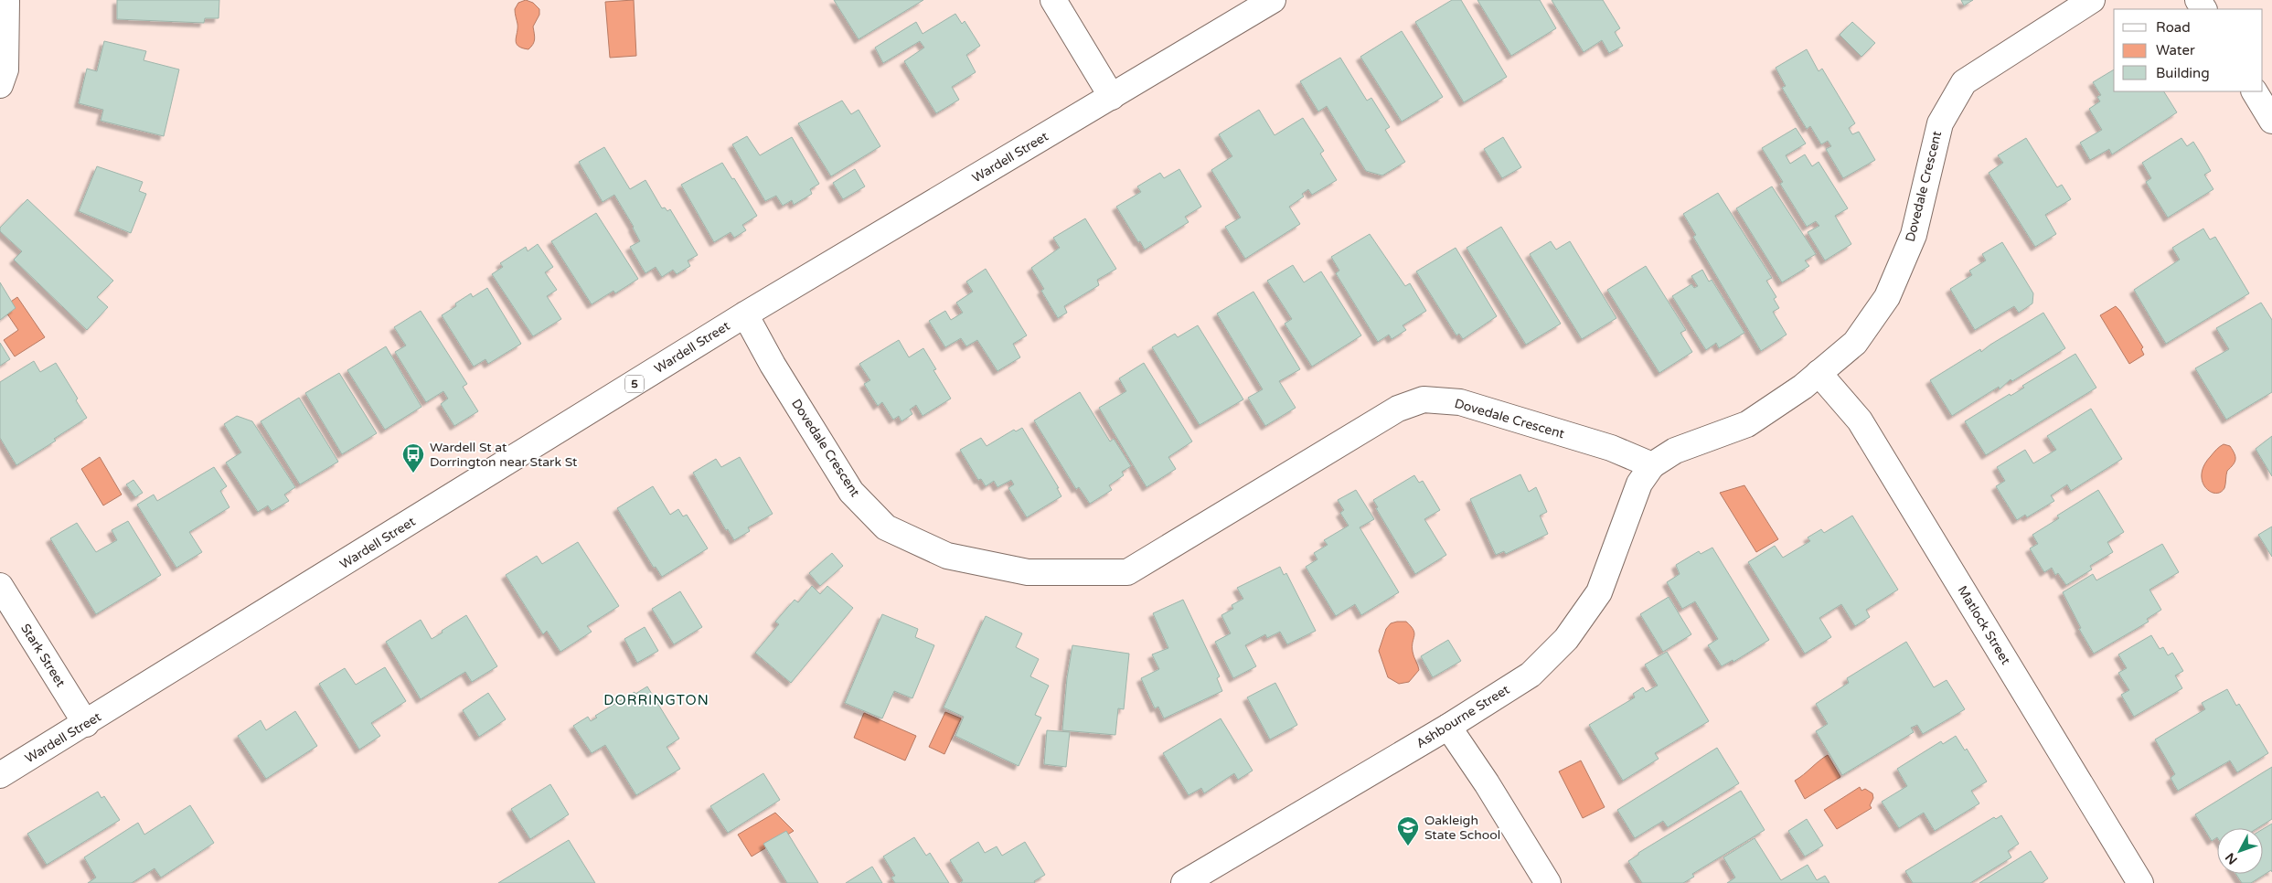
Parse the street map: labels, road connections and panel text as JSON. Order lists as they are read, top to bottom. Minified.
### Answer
{"streets":{"main road":["Wardell Street","Dovedale Crescent","5","Matlock Street","Stark Street","Ashbourne Street"]},"crossings":[["Wardell Street","Dovedale Crescent"],["Wardell Street","Stark Street"],["Dovedale Crescent","Matlock Street"],["Dovedale Crescent","Ashbourne Street"]],"districts":["DORRINGTON"],"places":{"bus stop":["Wardell St at Dorrington near Stark St"],"school or university":["Oakleigh State School"]},"legend":["Road","Water","Building"],"north":"bottom left"}
